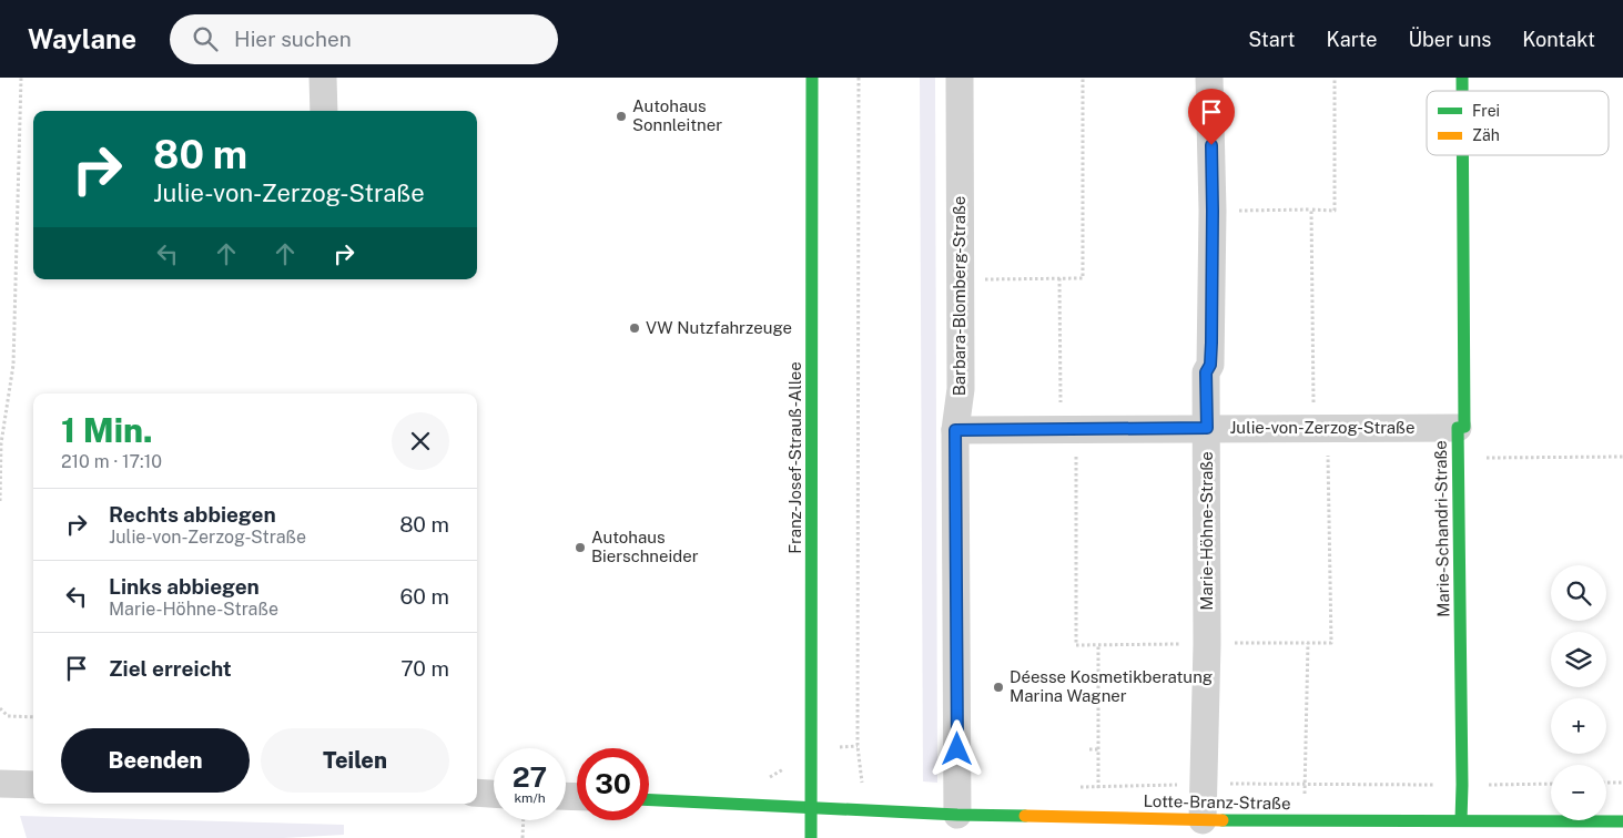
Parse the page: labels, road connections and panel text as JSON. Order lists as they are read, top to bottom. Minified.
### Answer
{"streets":{"street":["Barbara-Blomberg-Straße","Julie-von-Zerzog-Straße","Franz-Josef-Strauß-Allee","Marie-Schandri-Straße","Marie-Höhne-Straße","Lotte-Branz-Straße"]},"crossings":[["Barbara-Blomberg-Straße","Julie-von-Zerzog-Straße"],["Barbara-Blomberg-Straße","Lotte-Branz-Straße"],["Julie-von-Zerzog-Straße","Marie-Schandri-Straße"],["Julie-von-Zerzog-Straße","Marie-Höhne-Straße"],["Franz-Josef-Strauß-Allee","Lotte-Branz-Straße"],["Marie-Schandri-Straße","Lotte-Branz-Straße"],["Marie-Höhne-Straße","Lotte-Branz-Straße"]],"places":["Autohaus Sonnleitner","VW Nutzfahrzeuge","Autohaus Bierschneider","Déesse Kosmetikberatung Marina Wagner"],"legend":["Frei","Zäh"],"page":{"header":"Waylane","search":"Hier suchen","nav":["Start","Karte","Über uns","Kontakt"],"turn":["80 m","Julie-von-Zerzog-Straße"],"heading":["1 Min.","210 m · 17:10"],"list":[{"name":"Rechts abbiegen","note":"Julie-von-Zerzog-Straße","value":"80 m"},{"name":"Links abbiegen","note":"Marie-Höhne-Straße","value":"60 m"},{"name":"Ziel erreicht","value":"70 m"}],"map_buttons":["+","−"],"buttons":["Beenden","Teilen"],"speed":"27 km/h","limit":"30"}}
